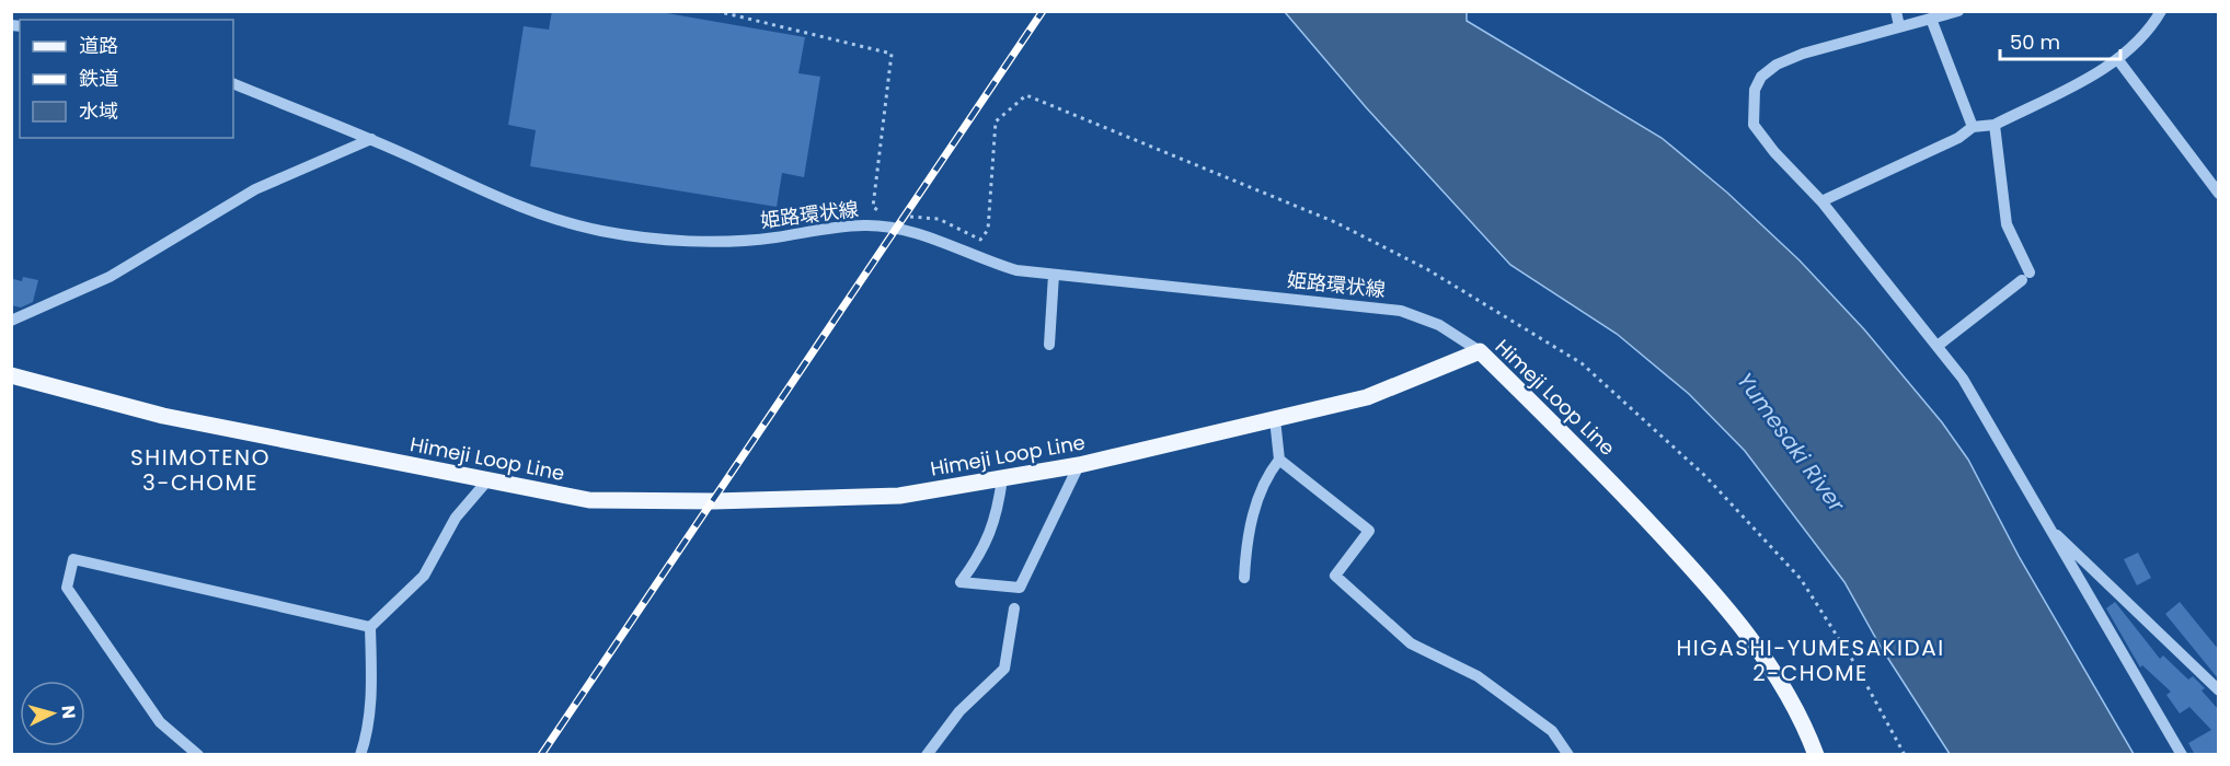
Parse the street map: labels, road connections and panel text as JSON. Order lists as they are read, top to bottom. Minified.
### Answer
{"streets":{"main road":["Himeji Loop Line"],"street":["姫路環状線"]},"crossings":[["姫路環状線","Himeji Loop Line"]],"districts":["SHIMOTENO 3-CHOME","HIGASHI-YUMESAKIDAI 2-CHOME"],"water":["Yumesaki River"],"legend":["道路","鉄道","水域"],"scale_bar":"50 m","north":"right"}
